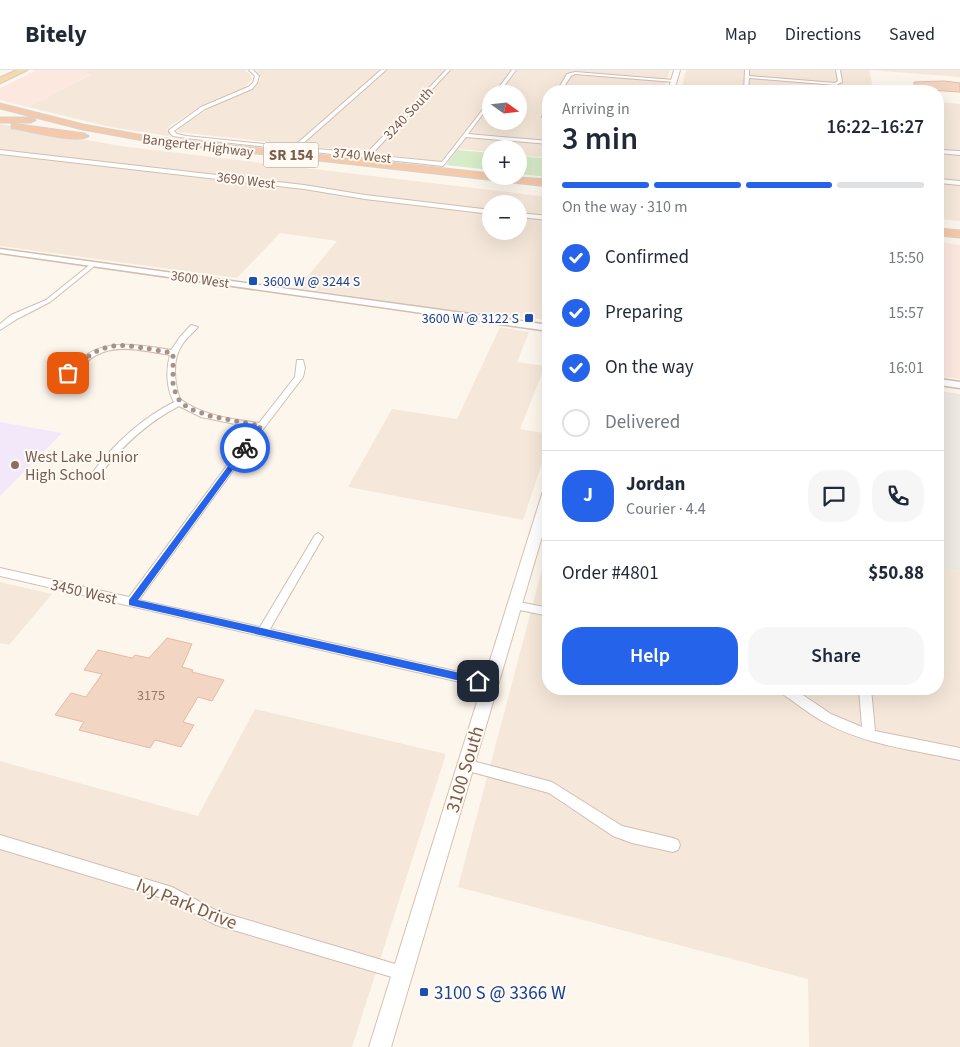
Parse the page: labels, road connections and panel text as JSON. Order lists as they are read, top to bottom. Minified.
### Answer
{"streets":{"highway":["Bangerter Highway","SR 154"],"main road":["3100 South"],"street":["3240 South","3740 West","3690 West","3600 West","3450 West","Ivy Park Drive"]},"crossings":[["3240 South","3740 West"],["3450 West","3100 South"],["3100 South","Ivy Park Drive"]],"places":{"transit":["3600 W @ 3244 S","3600 W @ 3122 S","3100 S @ 3366 W"],"other":["West Lake Junior High School"]},"house_numbers":["3175"],"north":"right","page":{"header":"Bitely","nav":["Map","Directions","Saved"],"map_buttons":["+","−"],"heading":["3 min","Arriving in","16:22–16:27"],"panel":["Jordan","Courier · 4.4","Order #4801","$50.88"],"bar":"On the way · 310 m","list":[["Confirmed","15:50"],["Preparing","15:57"],["On the way","16:01"],"Delivered"],"round":"J","buttons":["Help","Share"]}}
